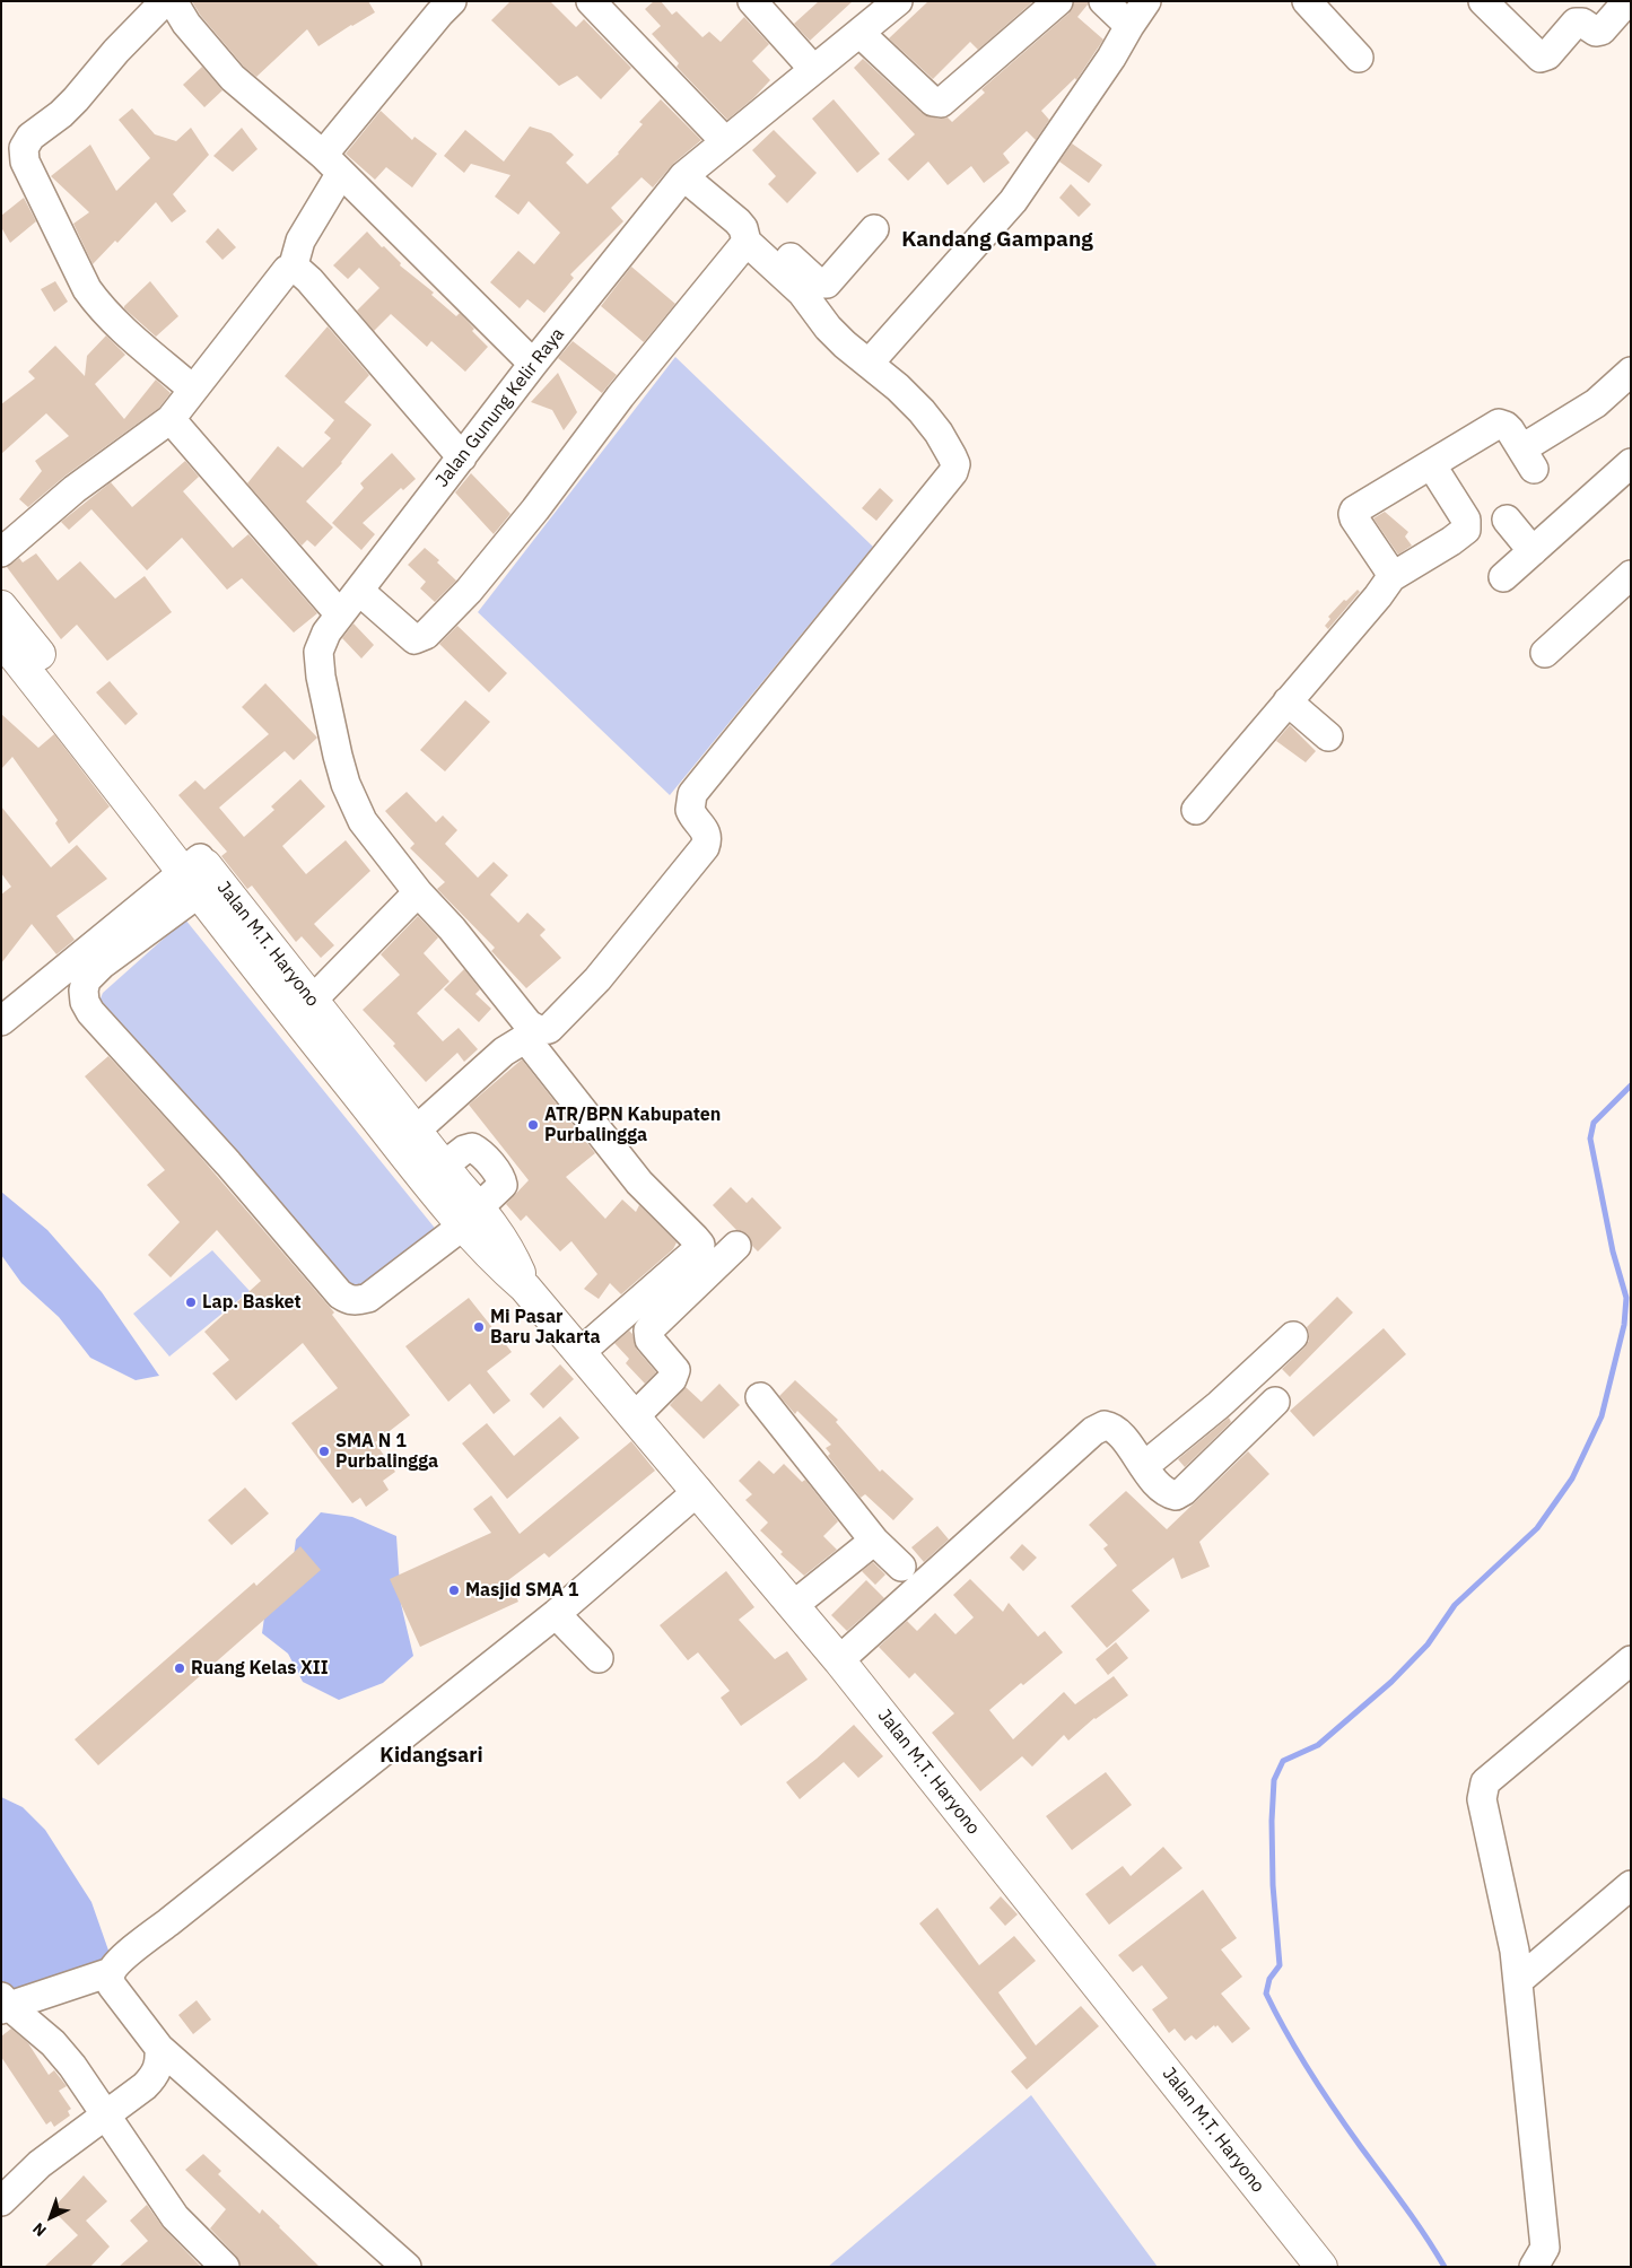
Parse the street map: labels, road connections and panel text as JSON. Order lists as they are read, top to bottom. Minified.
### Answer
{"streets":{"main road":["Jalan M.T. Haryono"],"street":["Jalan Gunung Kelir Raya"]},"crossings":[["Jalan Gunung Kelir Raya","Jalan M.T. Haryono"]],"districts":["Kandang Gampang","Kidangsari"],"places":["ATR/BPN Kabupaten Purbalingga","Lap. Basket","Mi Pasar Baru Jakarta","SMA N 1 Purbalingga","Masjid SMA 1","Ruang Kelas XII"],"north":"bottom left"}
